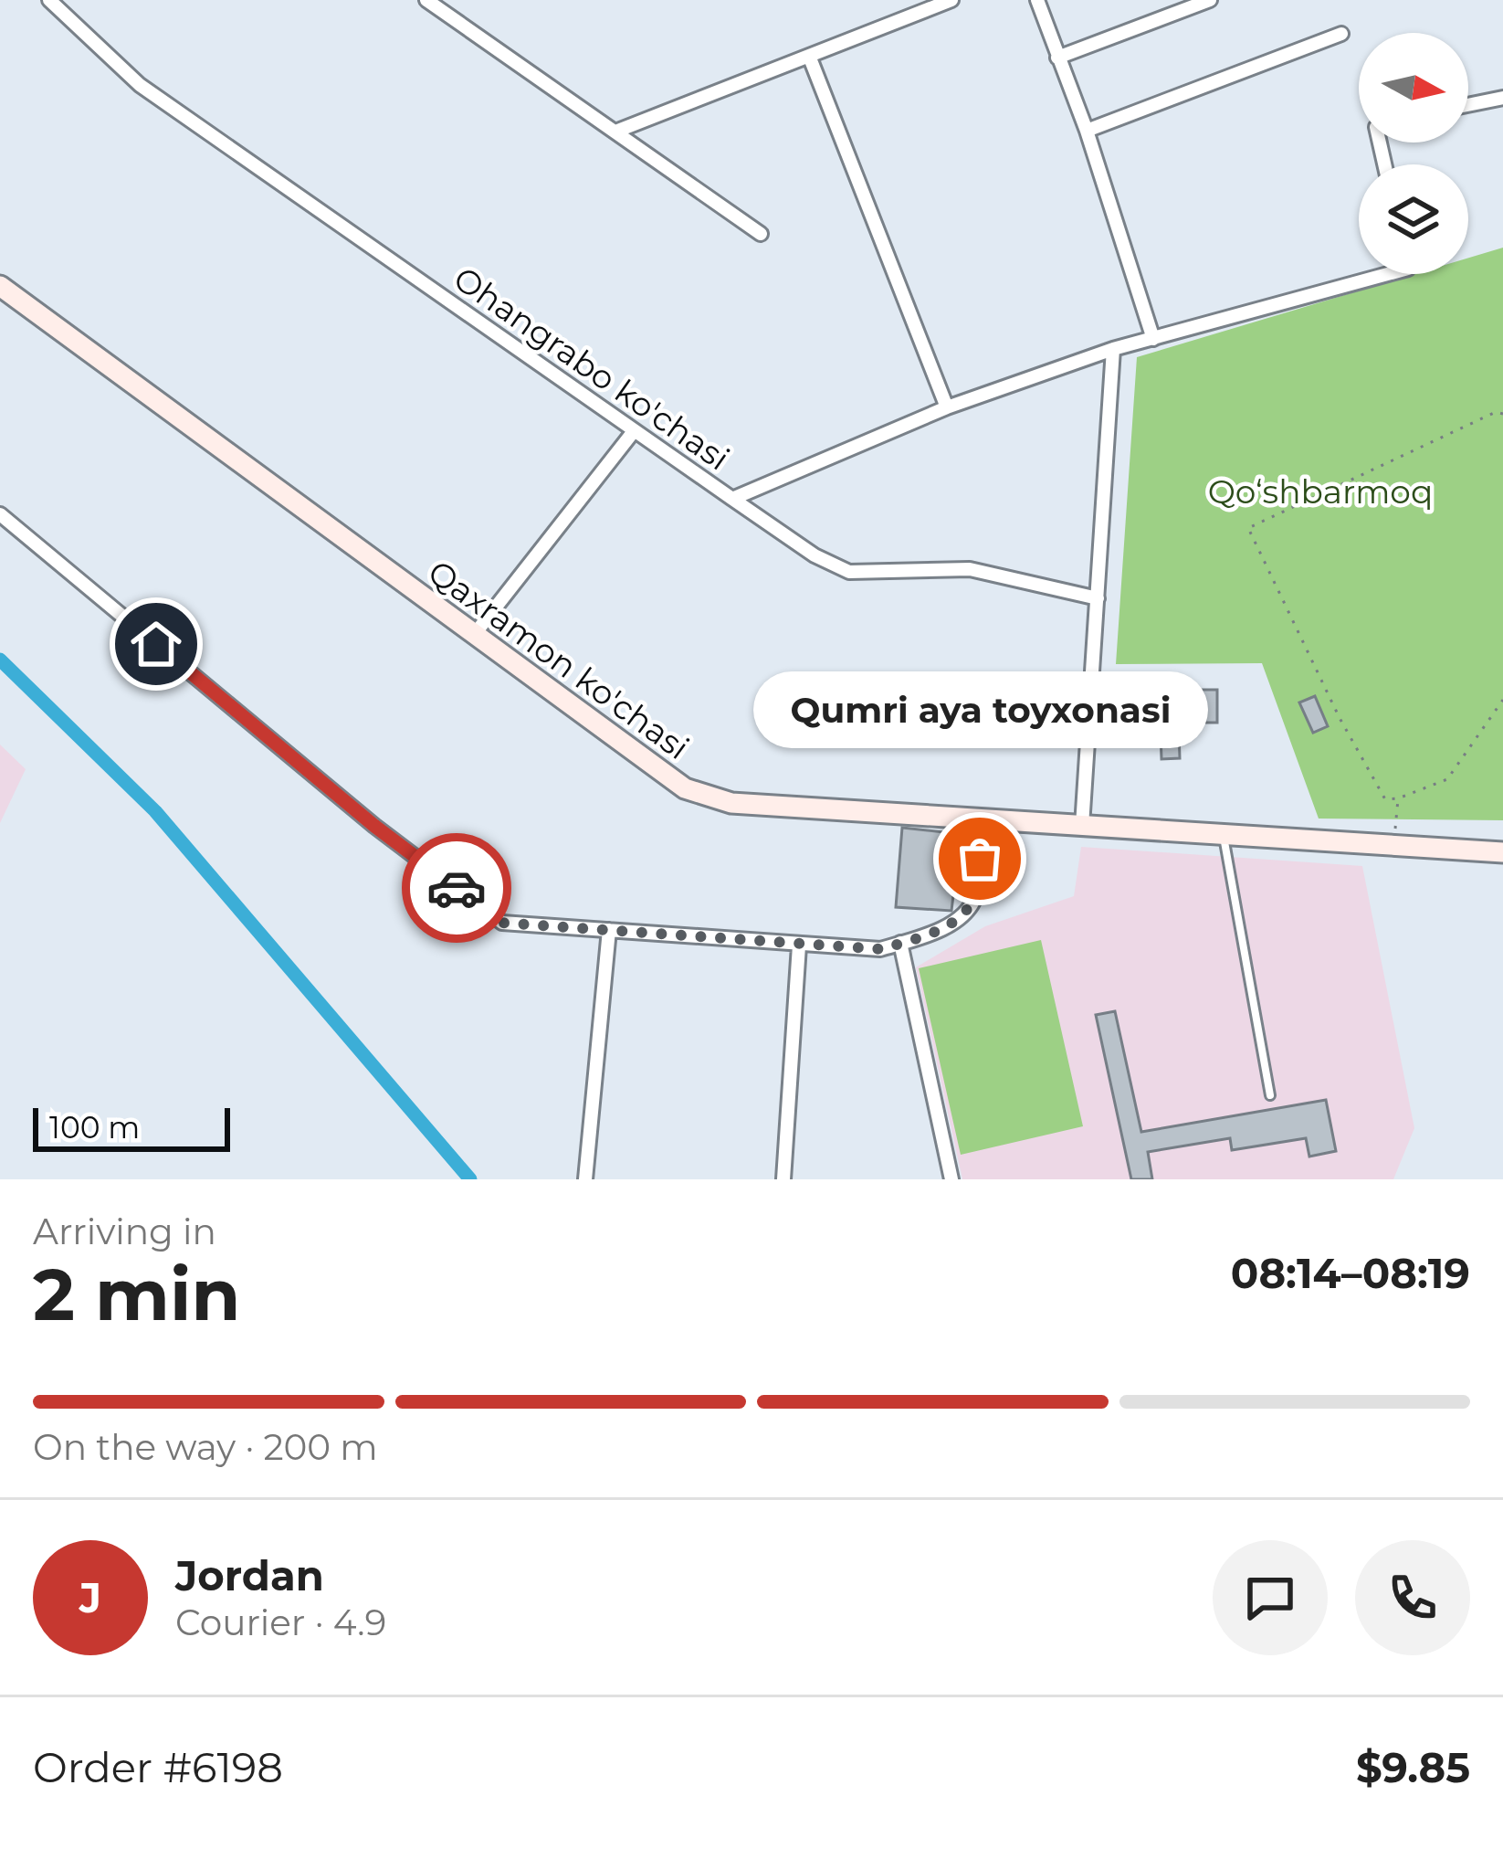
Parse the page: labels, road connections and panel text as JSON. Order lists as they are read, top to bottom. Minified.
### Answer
{"streets":{"street":["Ohangrabo ko'chasi","Qaxramon ko'chasi"]},"parks":["Qo‘shbarmoq"],"places":["Qumri aya toyxonasi"],"scale_bar":"100 m","north":"right","page":{"bubble":"Qumri aya toyxonasi","scale":"100 m","heading":["2 min","Arriving in","08:14–08:19"],"panel":["Jordan","Courier · 4.9","Order #6198","$9.85"],"bar":"On the way · 200 m","round":"J"}}
